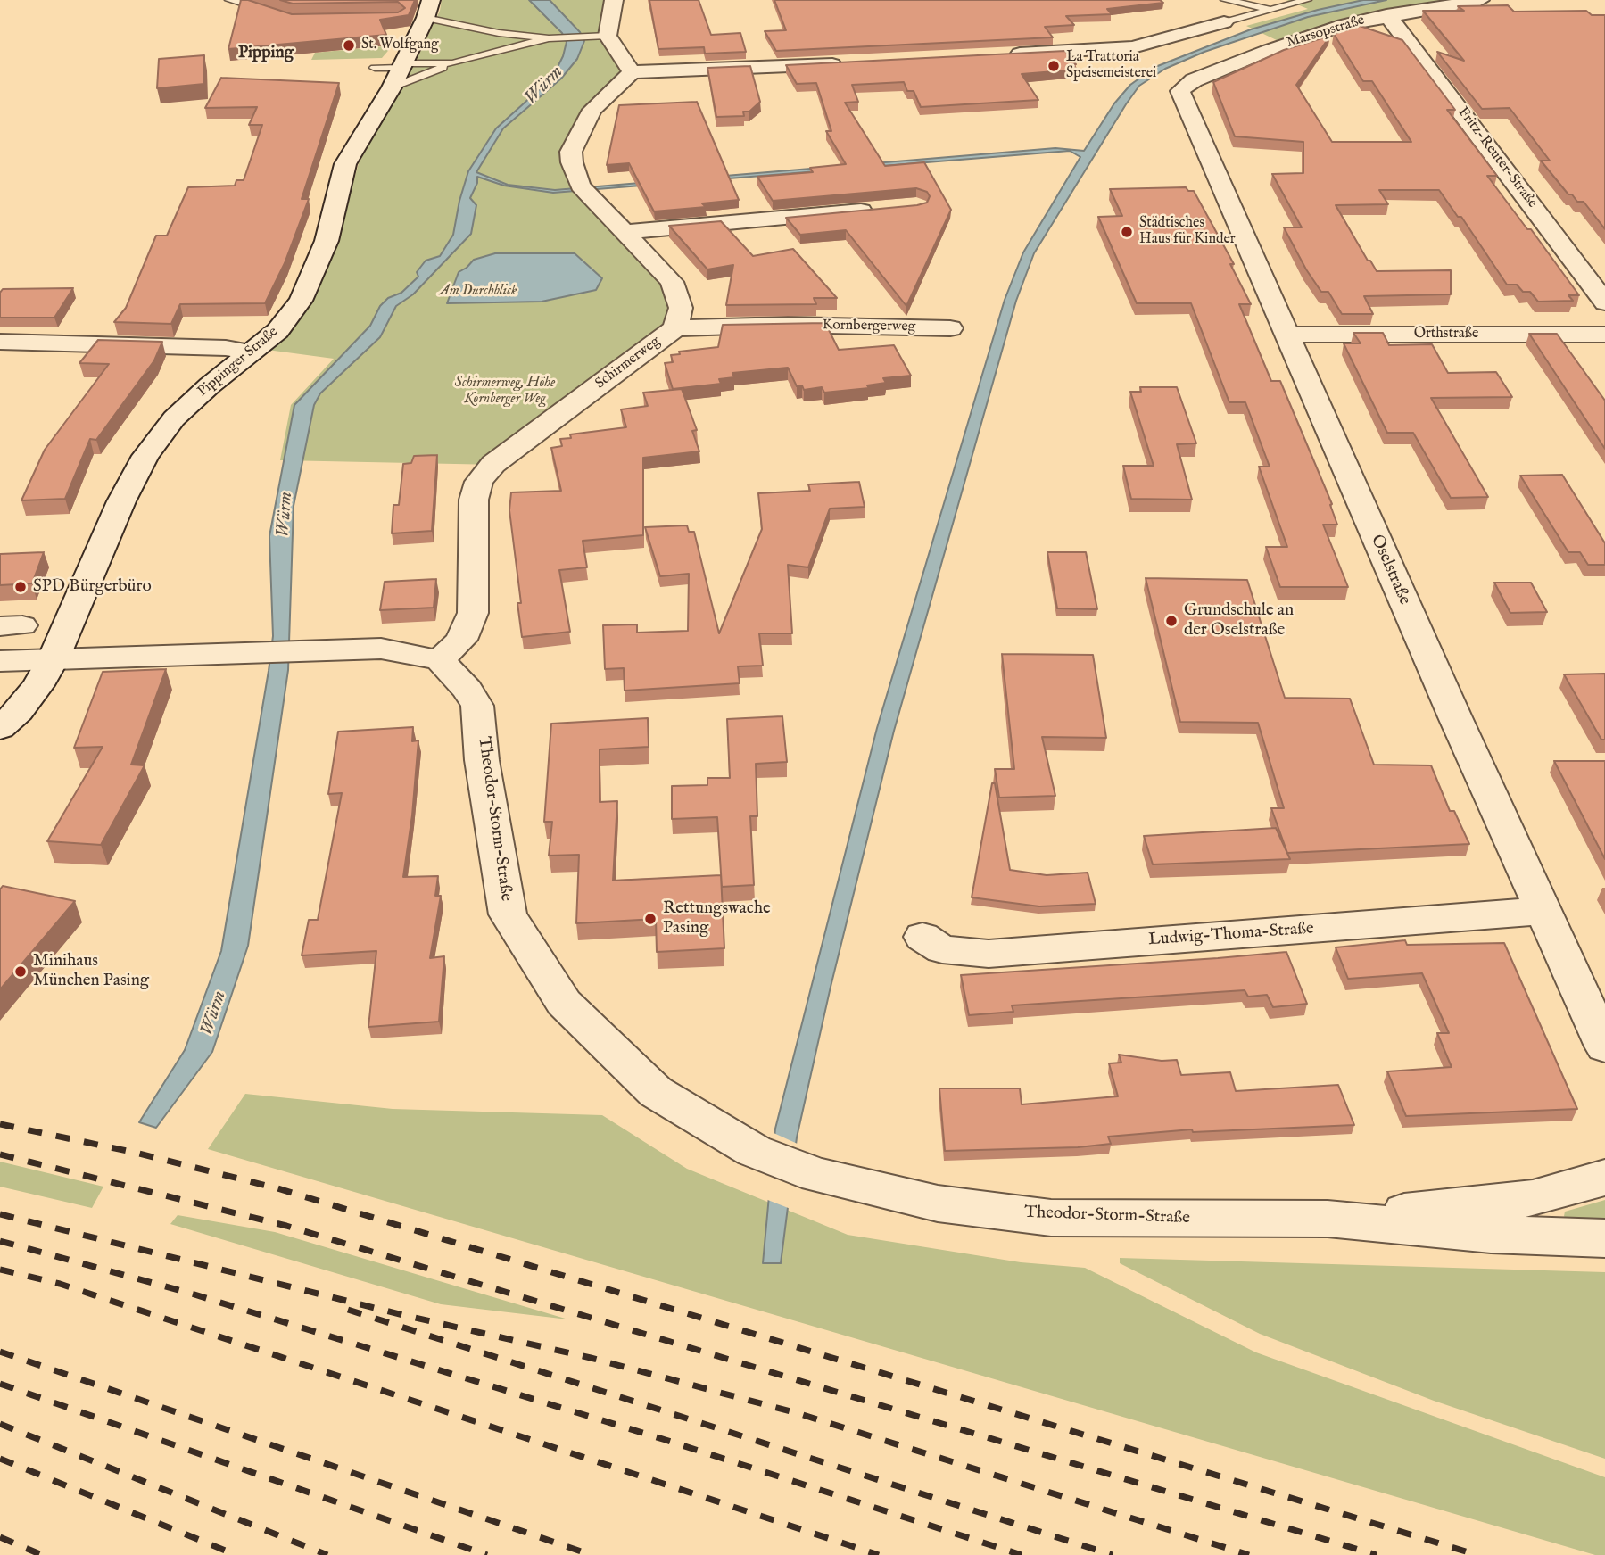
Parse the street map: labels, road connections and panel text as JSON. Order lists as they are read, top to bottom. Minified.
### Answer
{"streets":{"street":["Marsopstraße","Fritz-Reuter-Straße","Kornbergerweg","Orthstraße","Pippinger Straße","Schirmerweg","Oselstraße","Theodor-Storm-Straße","Ludwig-Thoma-Straße"]},"crossings":[["Marsopstraße","Fritz-Reuter-Straße"],["Marsopstraße","Oselstraße"],["Kornbergerweg","Schirmerweg"],["Orthstraße","Oselstraße"],["Schirmerweg","Theodor-Storm-Straße"],["Oselstraße","Ludwig-Thoma-Straße"]],"districts":["Pipping"],"water":["Würm"],"parks":["Am Durchblick","Schirmerweg, Höhe Kornberger Weg"],"places":["St. Wolfgang","La Trattoria Speisemeisterei","Städtisches Haus für Kinder","SPD Bürgerbüro","Grundschule an der Oselstraße","Rettungswache Pasing","Minihaus München Pasing"]}
